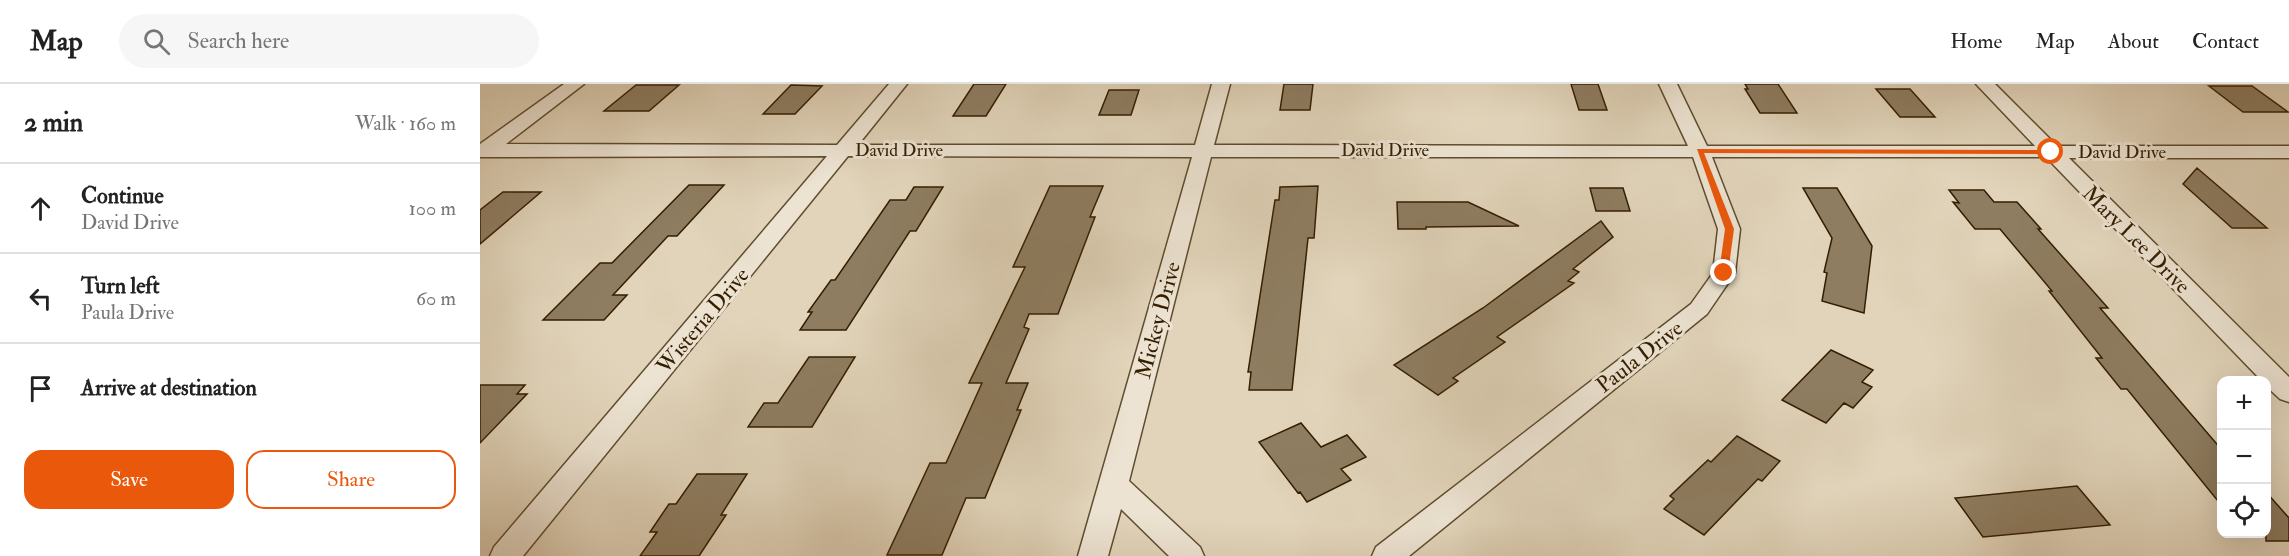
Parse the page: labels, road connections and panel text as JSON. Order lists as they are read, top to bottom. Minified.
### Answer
{"streets":{"street":["David Drive","Mary Lee Drive","Wisteria Drive","Mickey Drive","Paula Drive"]},"crossings":[["David Drive","Mary Lee Drive"],["David Drive","Wisteria Drive"],["David Drive","Mickey Drive"],["David Drive","Paula Drive"]],"page":{"header":"Map","search":"Search here","nav":["Home","Map","About","Contact"],"heading":["2 min","Walk · 160 m"],"list":[["Continue","David Drive","100 m"],["Turn left","Paula Drive","60 m"],"Arrive at destination"],"map_buttons":["+","−"],"buttons":["Save","Share"]}}
